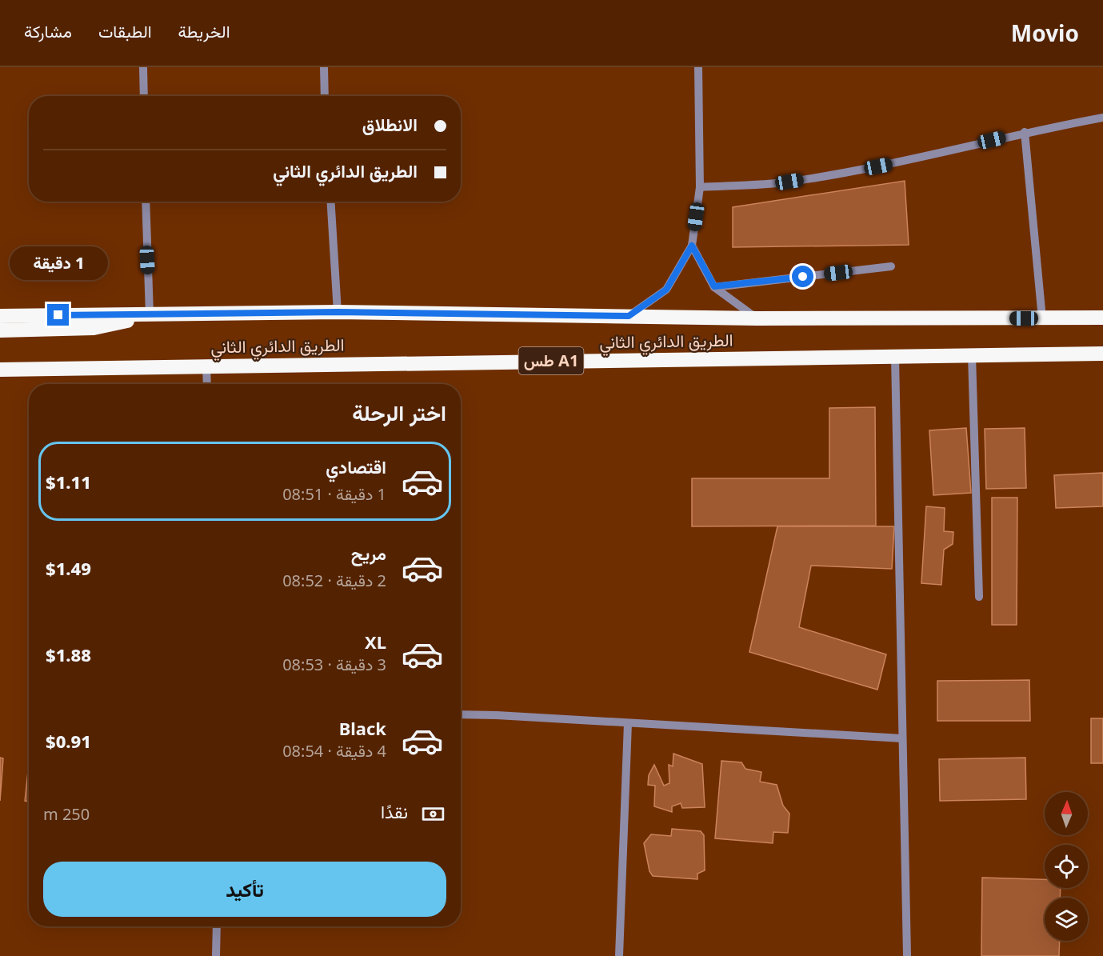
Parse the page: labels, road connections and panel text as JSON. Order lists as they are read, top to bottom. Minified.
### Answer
{"streets":{"highway":["الطريق الدائري الثاني","طس A1"]},"north":"top","page":{"header":"Movio","nav":["الخريطة","الطبقات","مشاركة"],"banner":["الانطلاق","الطريق الدائري الثاني"],"bubble":"1 دقيقة","heading":"اختر الرحلة","list":[{"name":"اقتصادي","note":"1 دقيقة · 08:51","value":"$1.11"},{"name":"مريح","note":"2 دقيقة · 08:52","value":"$1.49"},{"name":"XL","note":"3 دقيقة · 08:53","value":"$1.88"},{"name":"Black","note":"4 دقيقة · 08:54","value":"$0.91"}],"pay":["نقدًا","250 m"],"buttons":"تأكيد"}}
